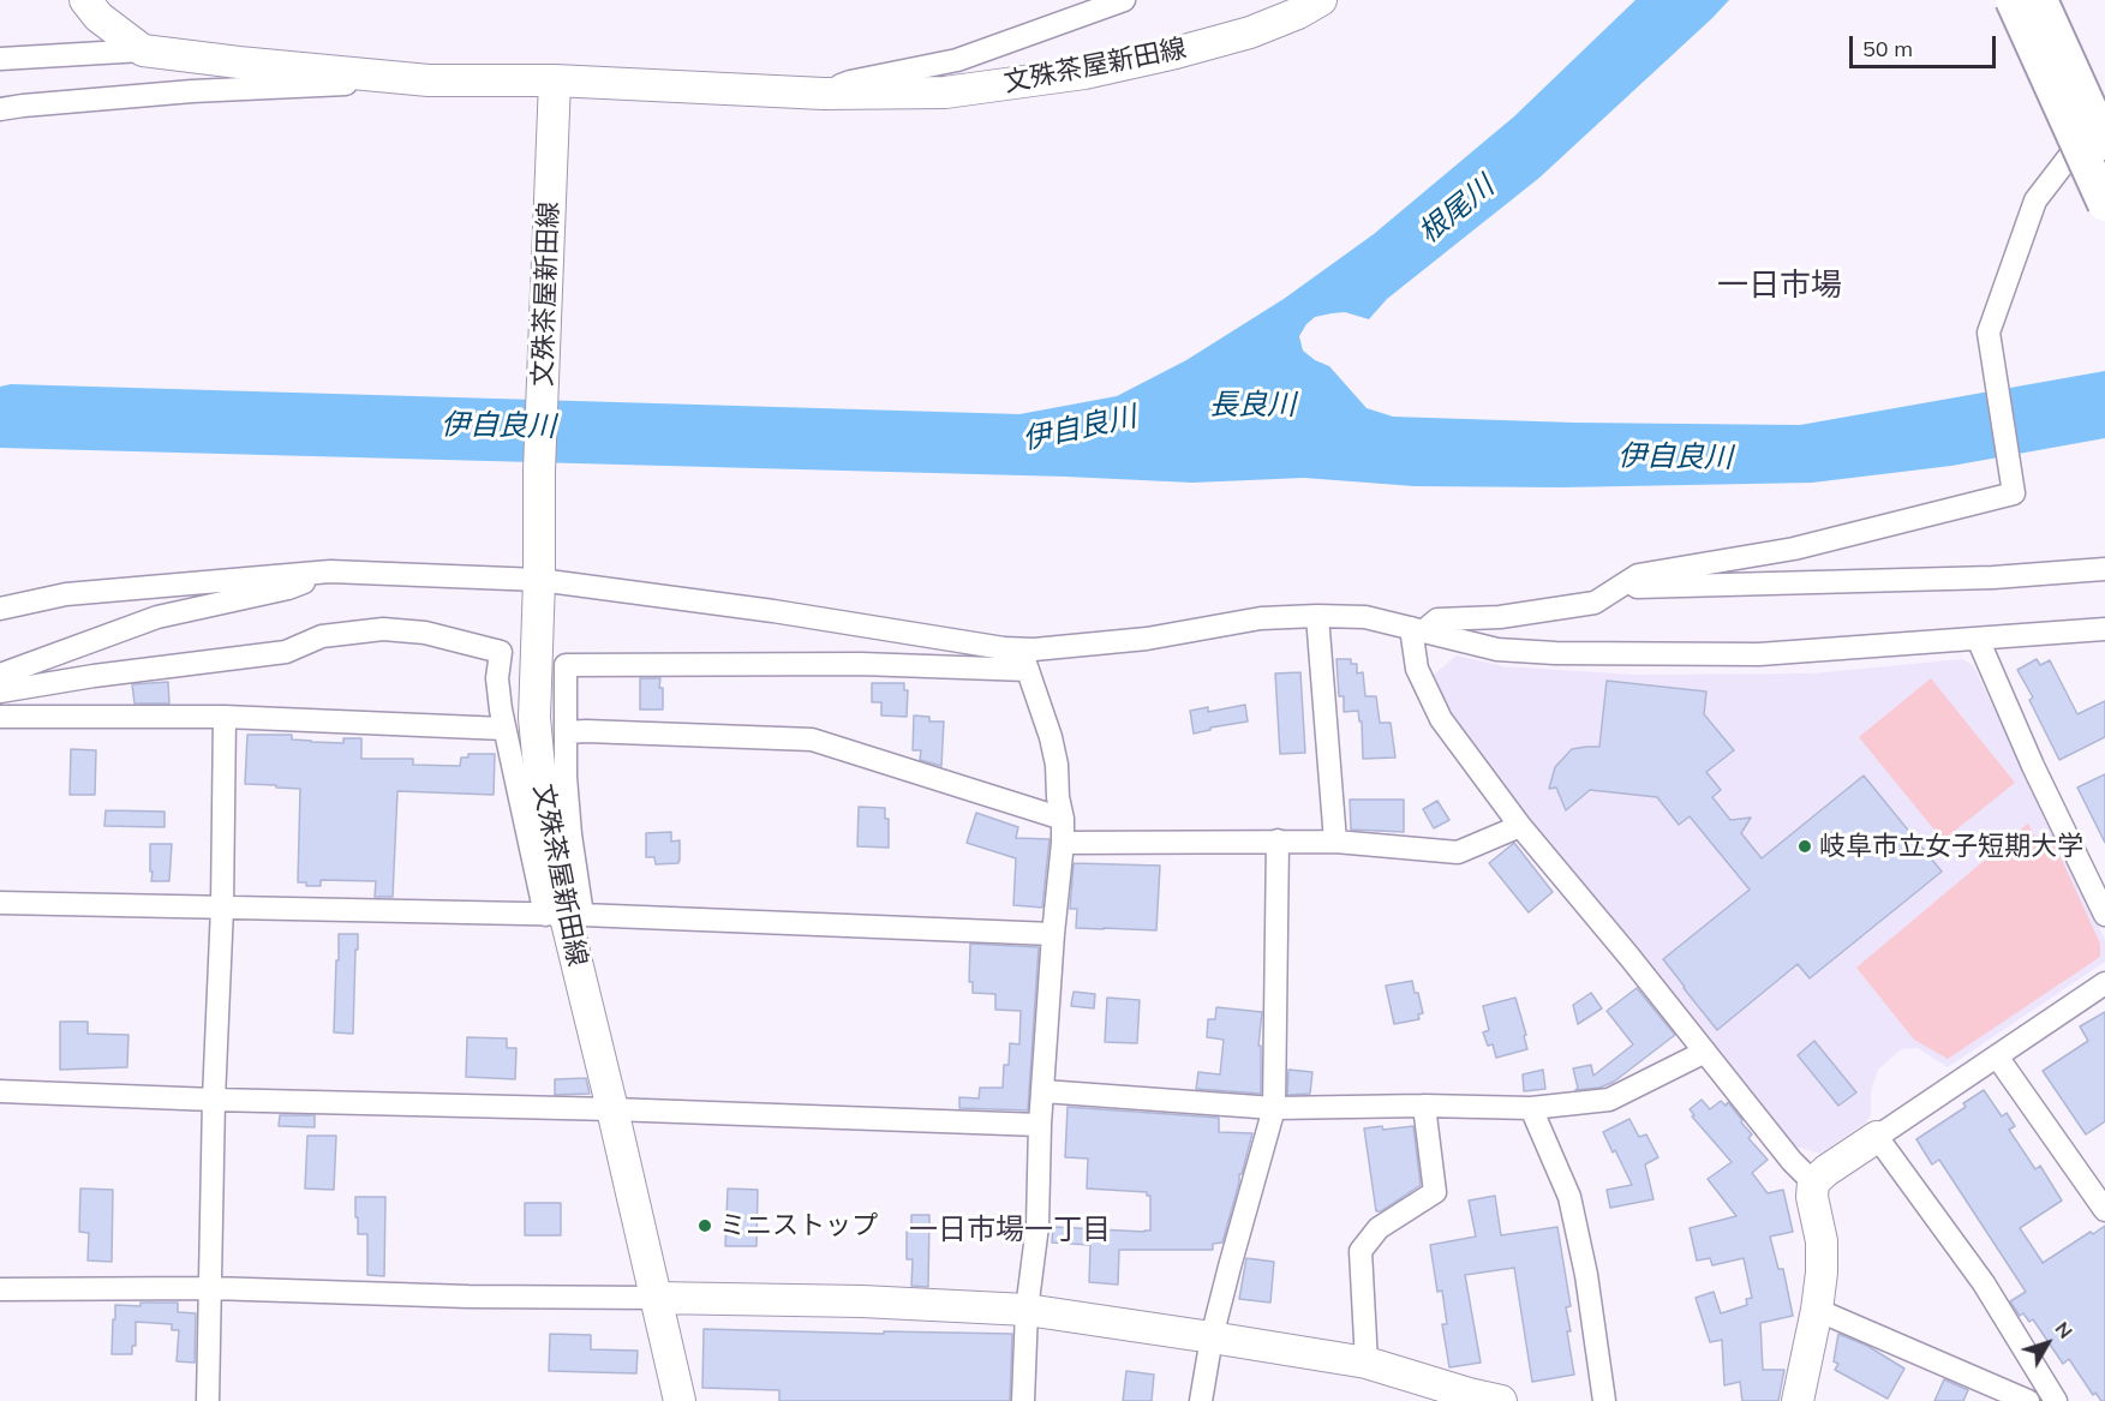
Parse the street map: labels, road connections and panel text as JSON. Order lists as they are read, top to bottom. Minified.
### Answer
{"streets":{"main road":["文殊茶屋新田線"]},"districts":["一日市場","一日市場一丁目"],"water":["根尾川","長良川","伊自良川"],"places":["岐阜市立女子短期大学","ミニストップ"],"scale_bar":"50 m","north":"top right"}
